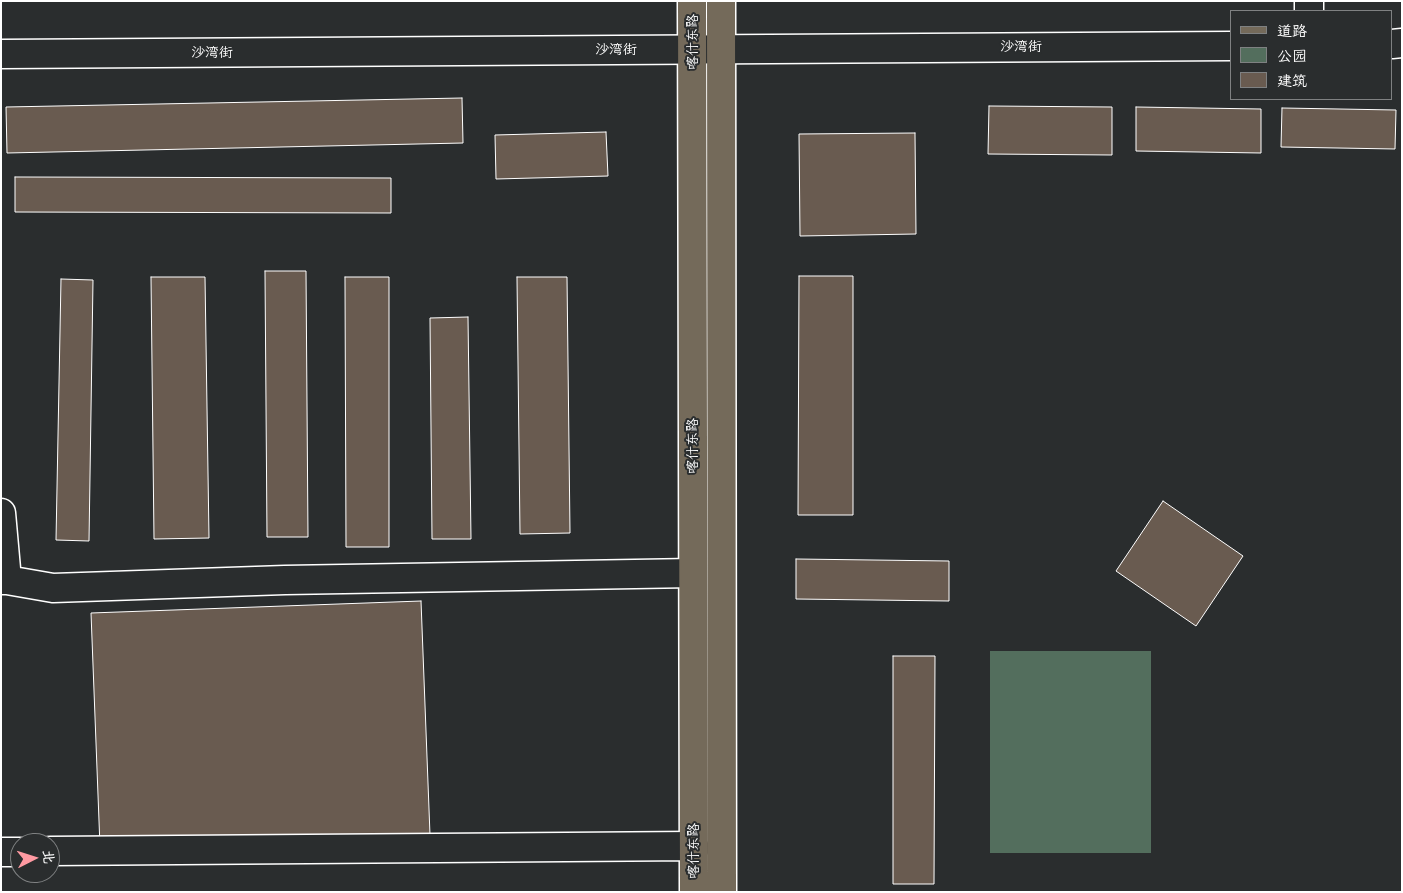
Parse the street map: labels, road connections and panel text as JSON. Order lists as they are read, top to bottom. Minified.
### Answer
{"streets":{"main road":["喀什东路"],"street":["沙湾街"]},"crossings":[["喀什东路","沙湾街"]],"legend":["道路","公园","建筑"],"north":"right"}
